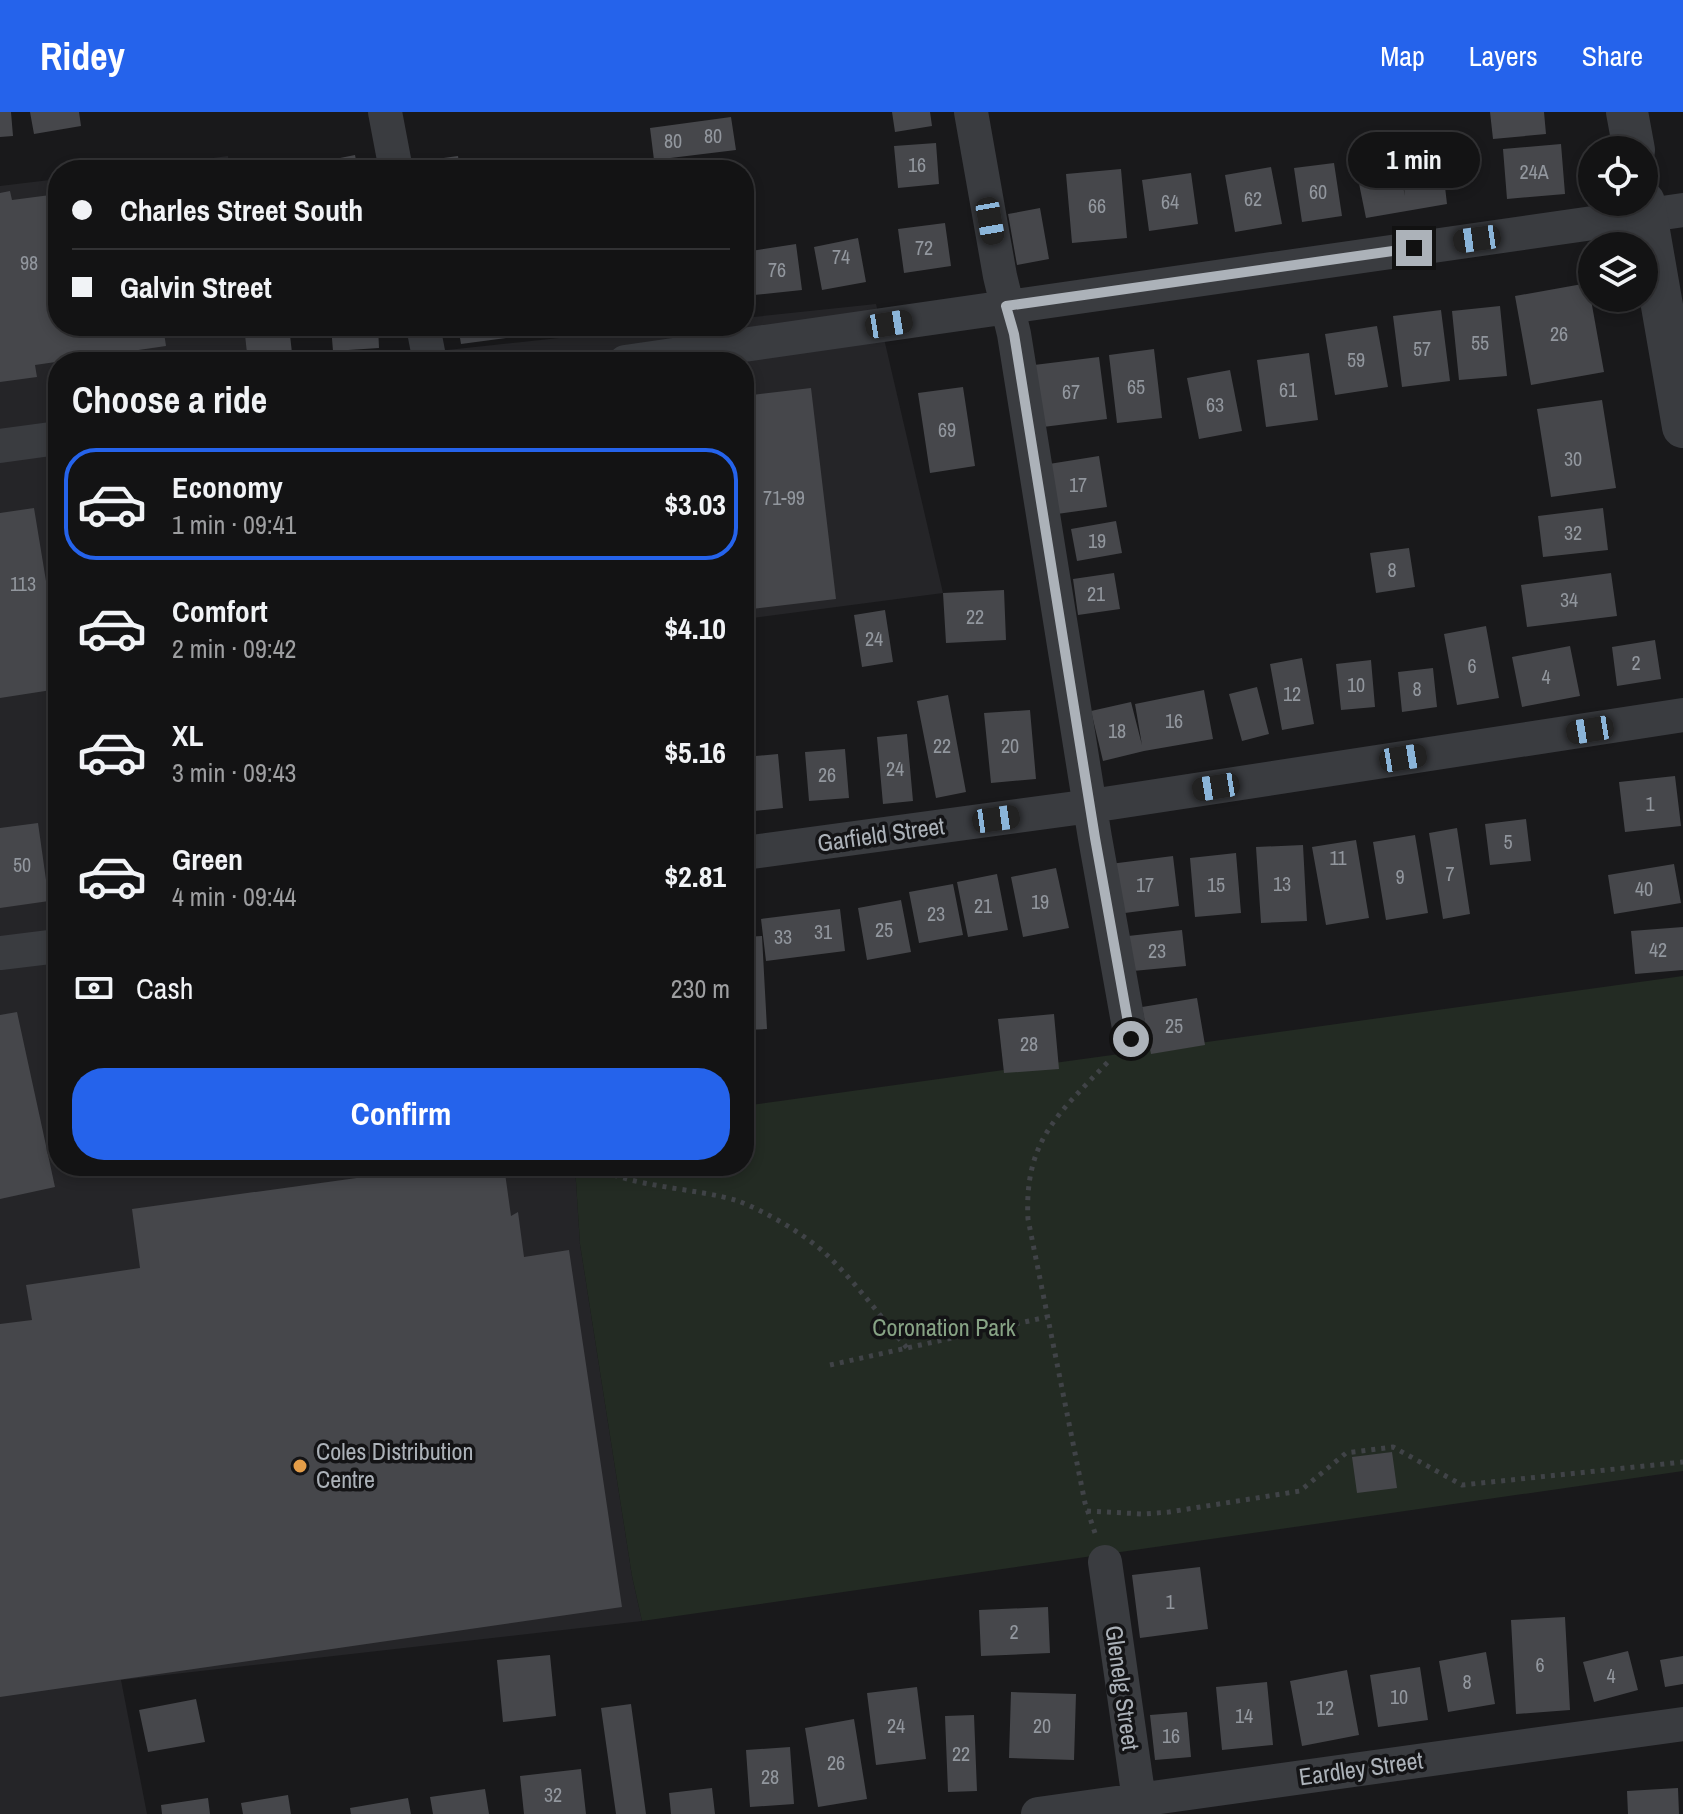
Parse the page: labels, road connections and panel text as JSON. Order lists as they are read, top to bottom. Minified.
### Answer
{"streets":{"street":["Garfield Street","Glenelg Street","Eardley Street"]},"crossings":[["Glenelg Street","Eardley Street"]],"parks":["Coronation Park"],"places":["Coles Distribution Centre"],"house_numbers":["80","80","16","24A","60","62","64","66","72","74","98","76","26","55","57","59","65","61","67","63","69","30","17","71-99","32","19","8","113","21","34","22","24","2","6","4","10","8","12","16","18","22","20","24","26","1","5","11","50","7","9","13","17","15","40","19","21","23","25","31","33","42","23","25","28","1","2","6","4","8","10","12","14","24","20","16","22","26","28","32"],"page":{"header":"Ridey","nav":["Map","Layers","Share"],"bubble":"1 min","banner":["Charles Street South","Galvin Street"],"heading":"Choose a ride","list":[{"name":"Economy","note":"1 min · 09:41","value":"$3.03"},{"name":"Comfort","note":"2 min · 09:42","value":"$4.10"},{"name":"XL","note":"3 min · 09:43","value":"$5.16"},{"name":"Green","note":"4 min · 09:44","value":"$2.81"}],"pay":["Cash","230 m"],"buttons":"Confirm"}}
